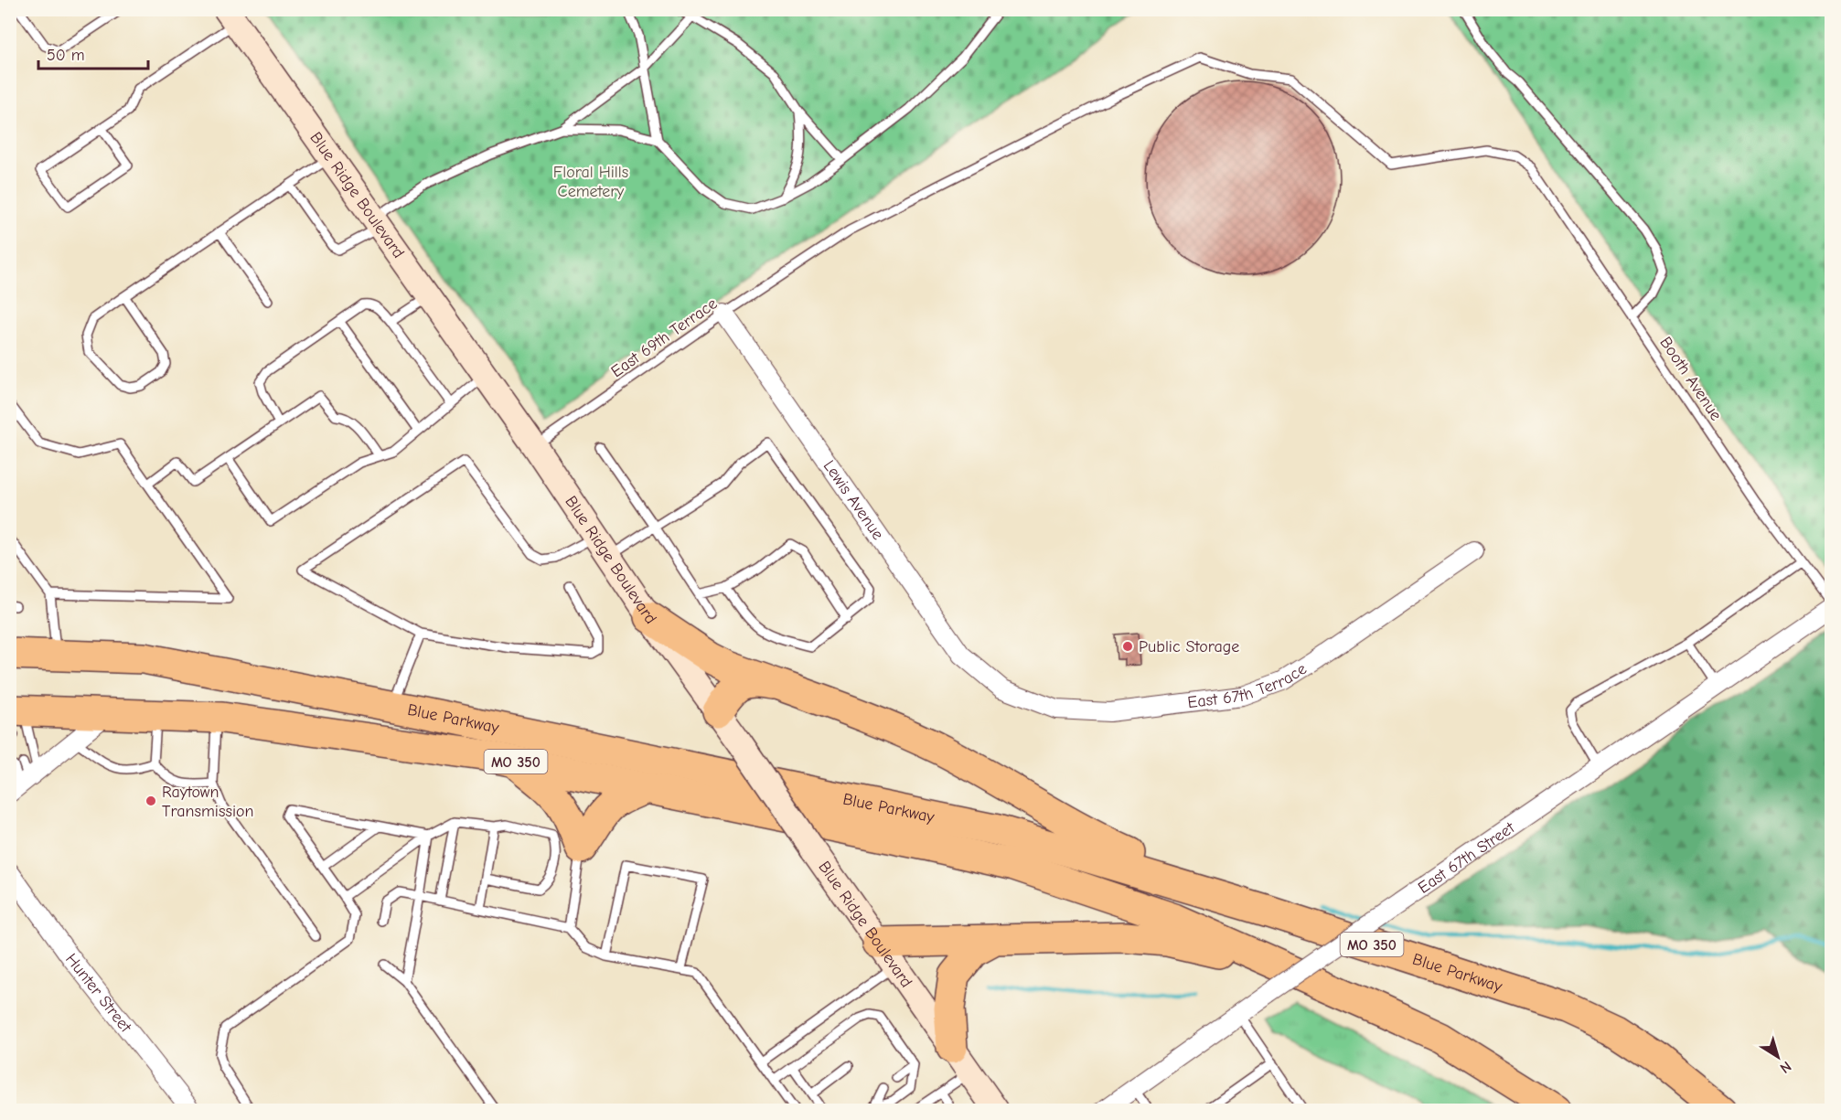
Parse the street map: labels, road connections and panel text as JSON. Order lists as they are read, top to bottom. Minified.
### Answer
{"streets":{"highway":["Blue Parkway","MO 350"],"main road":["Blue Ridge Boulevard"],"street":["Lewis Avenue","East 67th Terrace","East 67th Street","Hunter Street"],"lane":["East 69th Terrace","Booth Avenue"]},"crossings":[["Blue Ridge Boulevard","East 69th Terrace"],["East 69th Terrace","Booth Avenue"],["East 69th Terrace","Lewis Avenue"],["Lewis Avenue","East 67th Terrace"]],"parks":["Floral Hills Cemetery"],"places":["Public Storage","Raytown Transmission"],"scale_bar":"50 m","north":"bottom right"}
